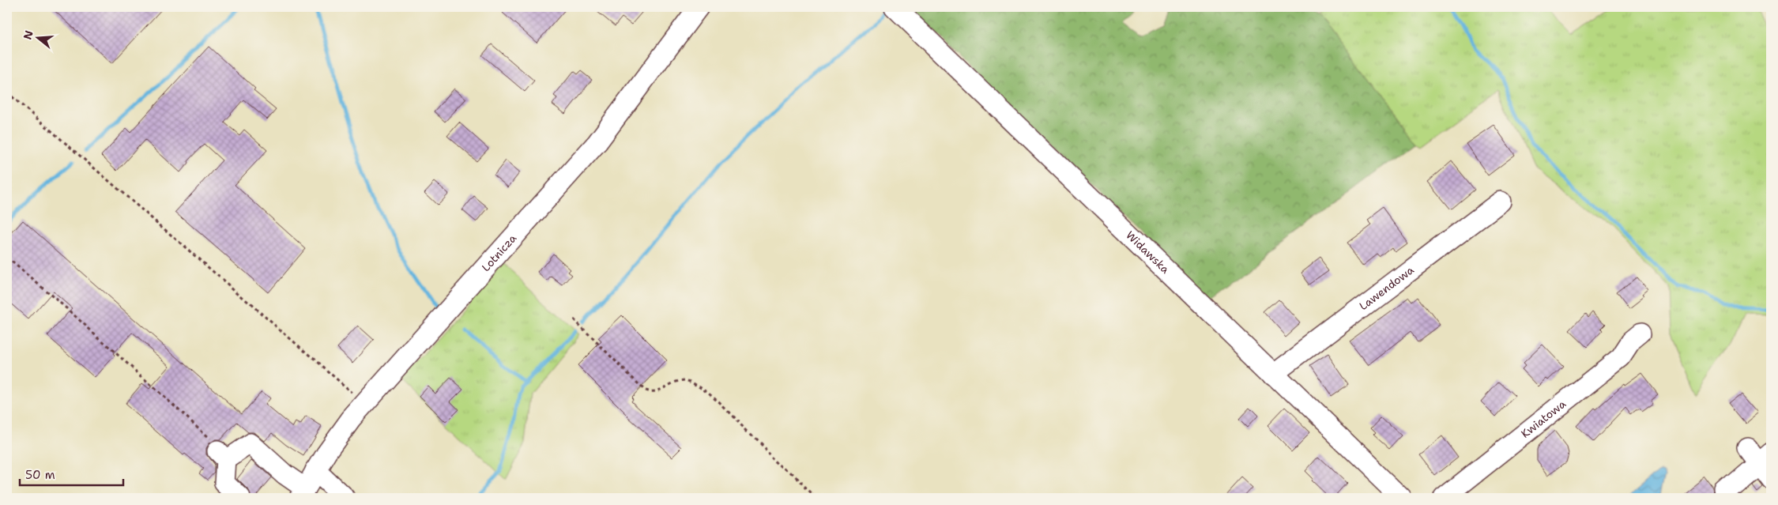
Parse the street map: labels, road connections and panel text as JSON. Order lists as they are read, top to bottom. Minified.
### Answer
{"streets":{"street":["Lotnicza","Widawska","Lawendowa","Kwiatowa"]},"crossings":[["Widawska","Lawendowa"]],"scale_bar":"50 m","north":"left"}
